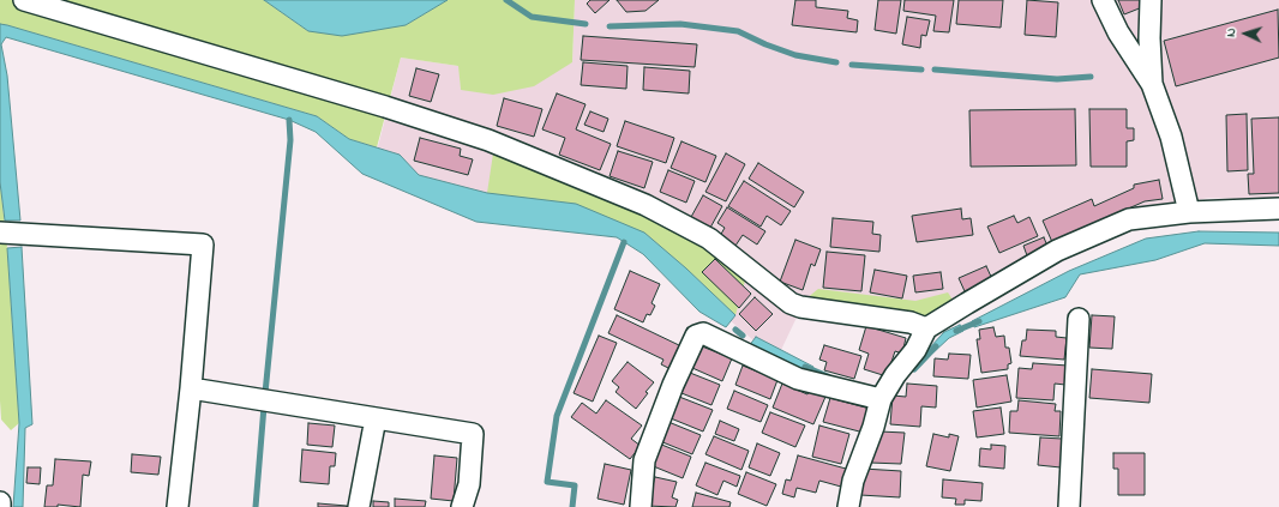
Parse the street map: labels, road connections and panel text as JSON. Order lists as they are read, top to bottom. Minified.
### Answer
{"north":"left"}
